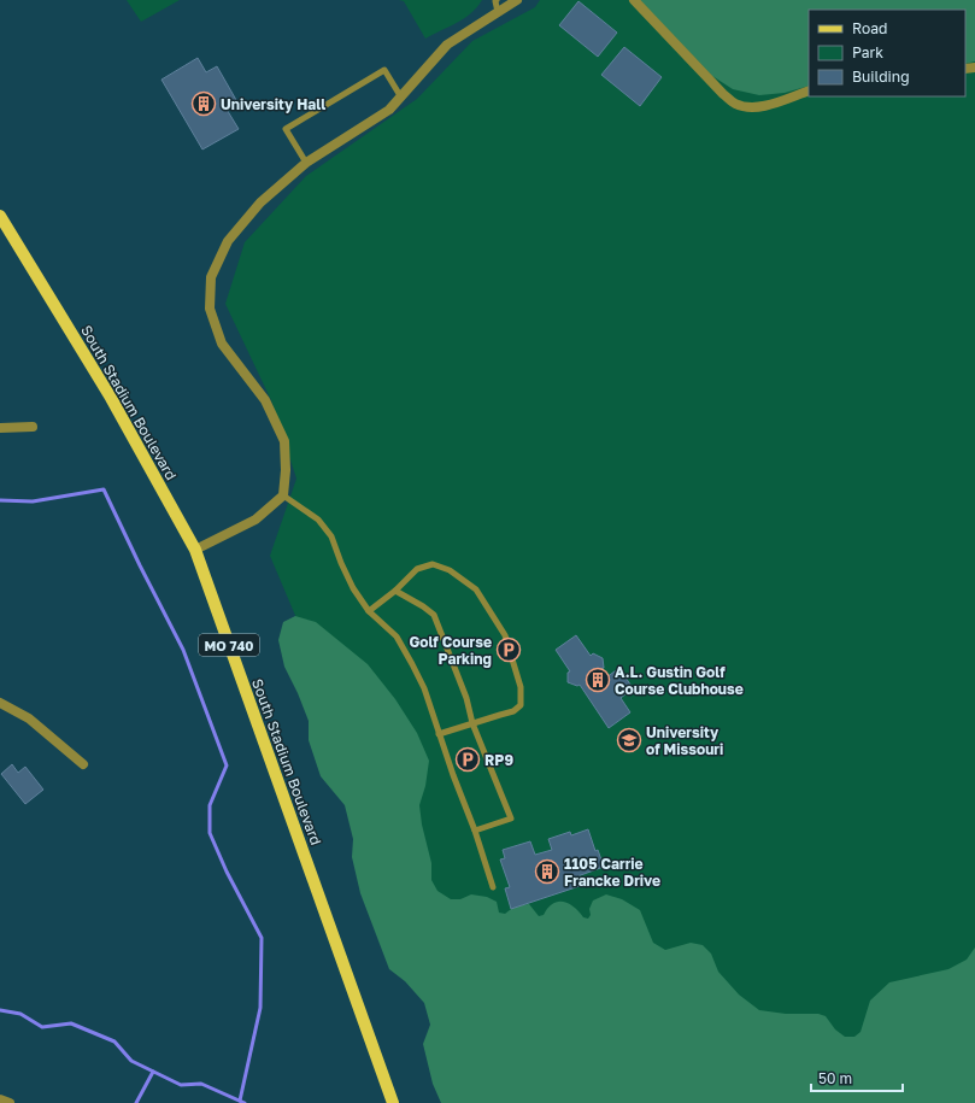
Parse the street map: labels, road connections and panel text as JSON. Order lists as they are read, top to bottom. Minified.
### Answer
{"streets":{"main road":["South Stadium Boulevard","MO 740"]},"places":{"building":["University Hall","A.L. Gustin Golf Course Clubhouse","1105 Carrie Francke Drive"],"parking":["Golf Course Parking","RP9"],"school or university":["University of Missouri"]},"legend":["Road","Park","Building"],"scale_bar":"50 m"}
